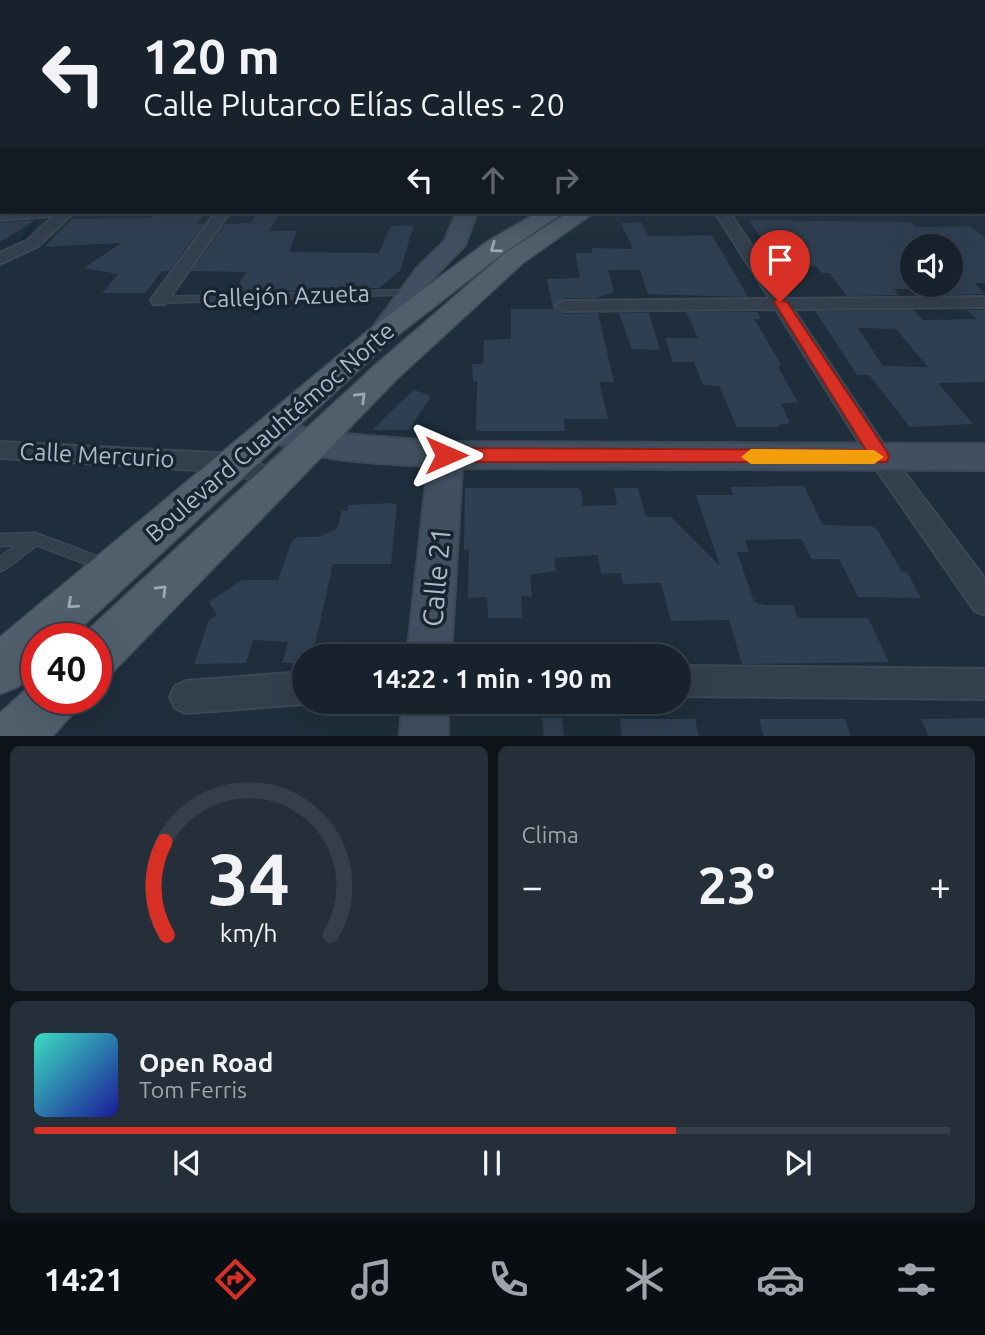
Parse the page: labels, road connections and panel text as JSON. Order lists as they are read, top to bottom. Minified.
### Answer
{"streets":{"main road":["Boulevard Cuauhtémoc Norte"],"street":["Calle Mercurio","Calle 21"],"lane":["Callejón Azueta"]},"crossings":[["Boulevard Cuauhtémoc Norte","Calle Mercurio"]],"page":{"turn":["120 m","Calle Plutarco Elías Calles - 20"],"limit":"40","trip":"14:22 · 1 min · 190 m","tile":"Clima","heat":["−","23°","+"],"song":["Open Road","Tom Ferris"],"tabs":"14:21","gauge":["34","km/h"]}}
